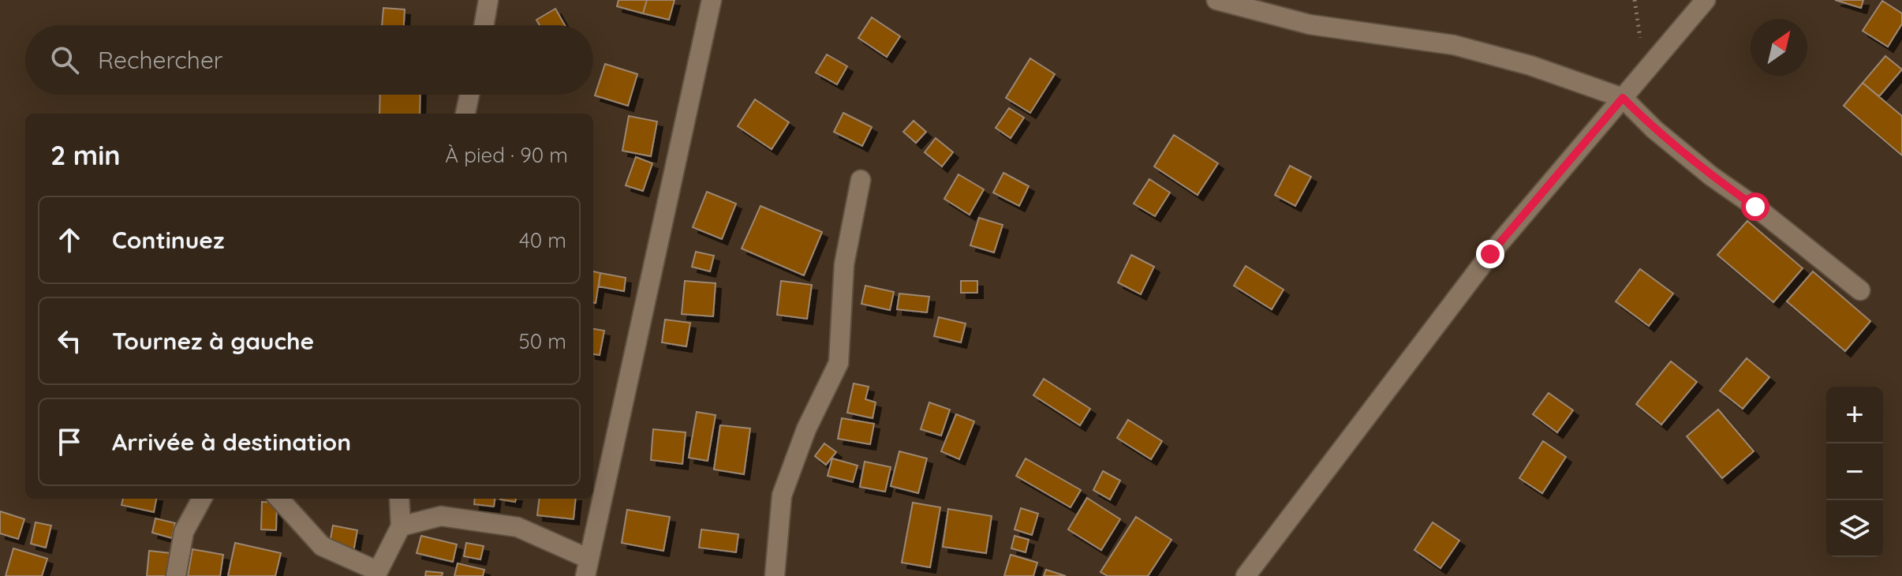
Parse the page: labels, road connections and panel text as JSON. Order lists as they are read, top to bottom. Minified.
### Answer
{"north":"top right","page":{"search":"Rechercher","heading":["2 min","À pied · 90 m"],"list":[["Continuez","40 m"],["Tournez à gauche","50 m"],"Arrivée à destination"],"map_buttons":["+","−"]}}
